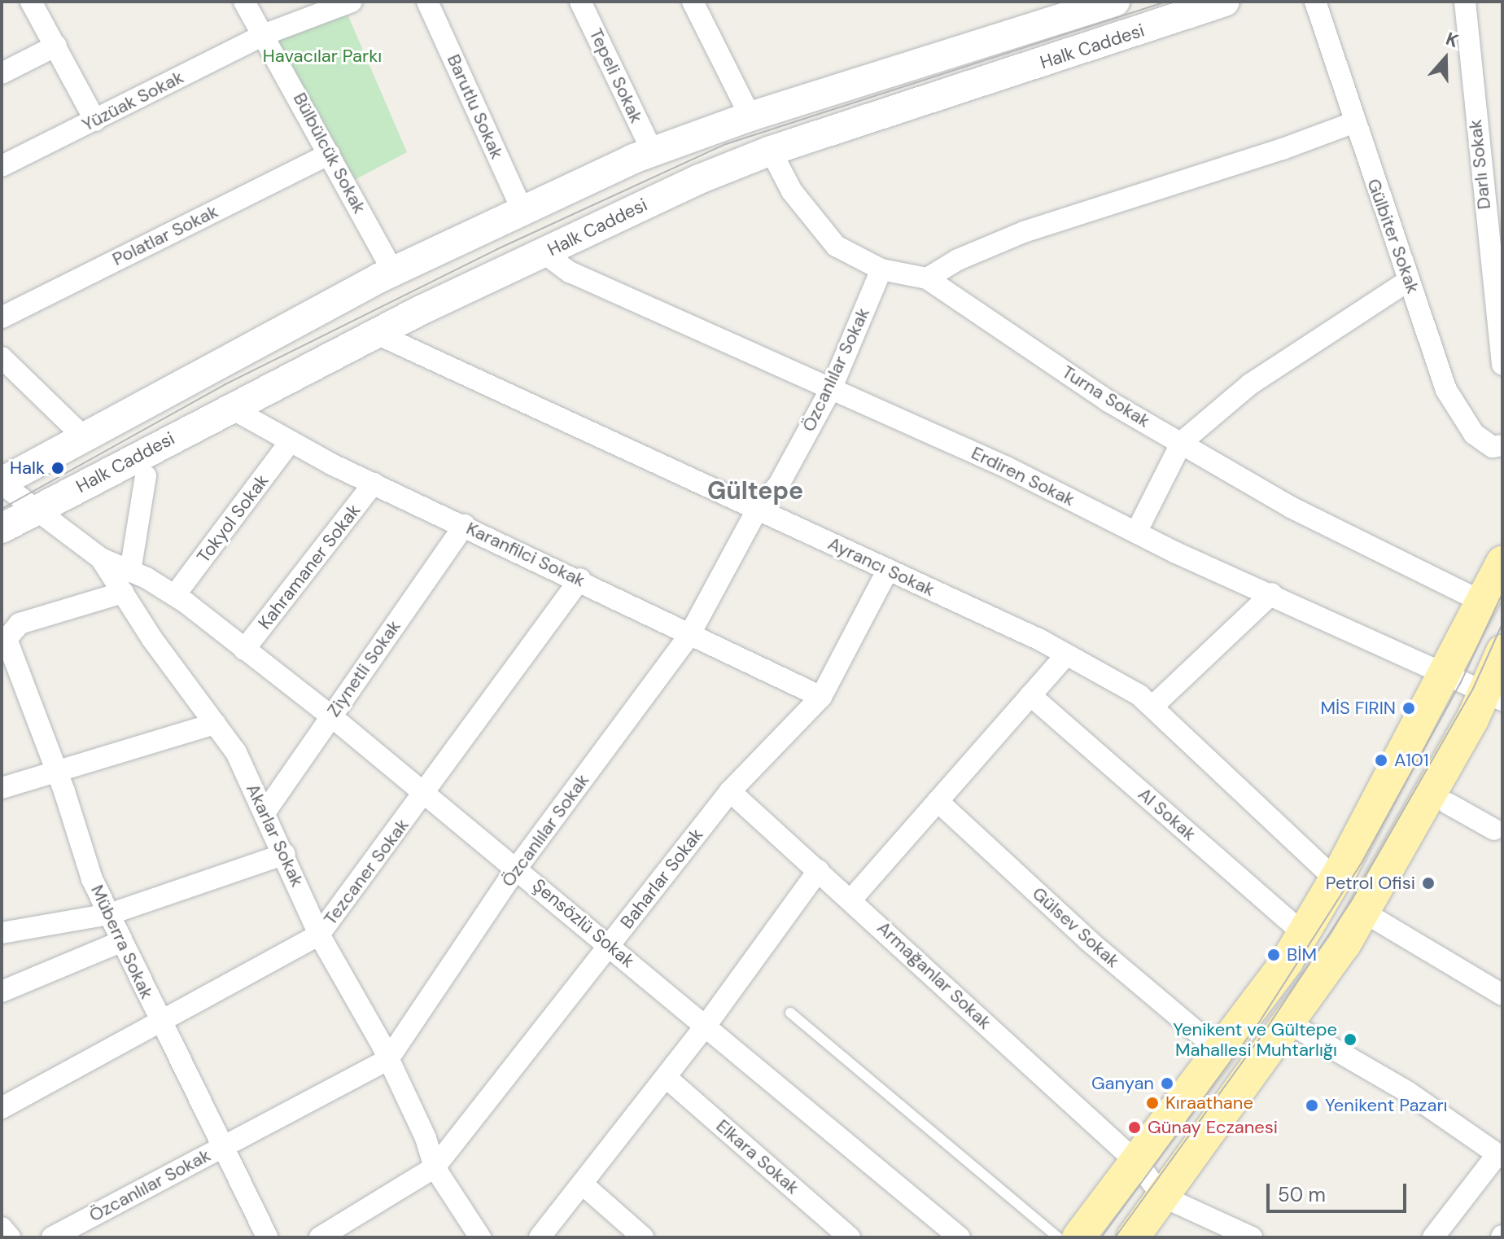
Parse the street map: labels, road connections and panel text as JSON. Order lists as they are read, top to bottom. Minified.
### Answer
{"streets":{"main road":["Halk Caddesi"],"street":["Tepeli Sokak","Yüzüak Sokak","Barutlu Sokak","Bülbülcük Sokak","Darlı Sokak","Polatlar Sokak","Gülbiter Sokak","Özcanlılar Sokak","Turna Sokak","Erdiren Sokak","Tokyol Sokak","Karanfilci Sokak","Kahramaner Sokak","Ayrancı Sokak","Ziynetli Sokak","Al Sokak","Akarlar Sokak","Tezcaner Sokak","Baharlar Sokak","Şensözlü Sokak","Gülsev Sokak","Müberra Sokak","Armağanlar Sokak","Elkara Sokak"]},"crossings":[["Halk Caddesi","Tepeli Sokak"],["Halk Caddesi","Barutlu Sokak"],["Halk Caddesi","Bülbülcük Sokak"],["Halk Caddesi","Turna Sokak"],["Halk Caddesi","Erdiren Sokak"],["Halk Caddesi","Karanfilci Sokak"],["Halk Caddesi","Ayrancı Sokak"],["Halk Caddesi","Akarlar Sokak"],["Yüzüak Sokak","Bülbülcük Sokak"],["Bülbülcük Sokak","Polatlar Sokak"],["Özcanlılar Sokak","Turna Sokak"],["Özcanlılar Sokak","Erdiren Sokak"],["Özcanlılar Sokak","Karanfilci Sokak"],["Özcanlılar Sokak","Ayrancı Sokak"],["Özcanlılar Sokak","Akarlar Sokak"],["Özcanlılar Sokak","Şensözlü Sokak"],["Özcanlılar Sokak","Müberra Sokak"],["Tokyol Sokak","Karanfilci Sokak"],["Tokyol Sokak","Şensözlü Sokak"],["Karanfilci Sokak","Kahramaner Sokak"],["Karanfilci Sokak","Ziynetli Sokak"],["Karanfilci Sokak","Tezcaner Sokak"],["Karanfilci Sokak","Baharlar Sokak"],["Kahramaner Sokak","Şensözlü Sokak"],["Ayrancı Sokak","Baharlar Sokak"],["Ziynetli Sokak","Akarlar Sokak"],["Ziynetli Sokak","Şensözlü Sokak"],["Akarlar Sokak","Tezcaner Sokak"],["Akarlar Sokak","Baharlar Sokak"],["Akarlar Sokak","Şensözlü Sokak"],["Tezcaner Sokak","Şensözlü Sokak"],["Tezcaner Sokak","Müberra Sokak"],["Baharlar Sokak","Şensözlü Sokak"],["Baharlar Sokak","Armağanlar Sokak"]],"districts":["Gültepe"],"parks":["Havacılar Parkı"],"places":["Halk","MİS FIRIN","A101","Petrol Ofisi","BİM","Yenikent ve Gültepe Mahallesi Muhtarlığı","Ganyan","Kıraathane","Yenikent Pazarı","Günay Eczanesi"],"scale_bar":"50 m","north":"top"}
